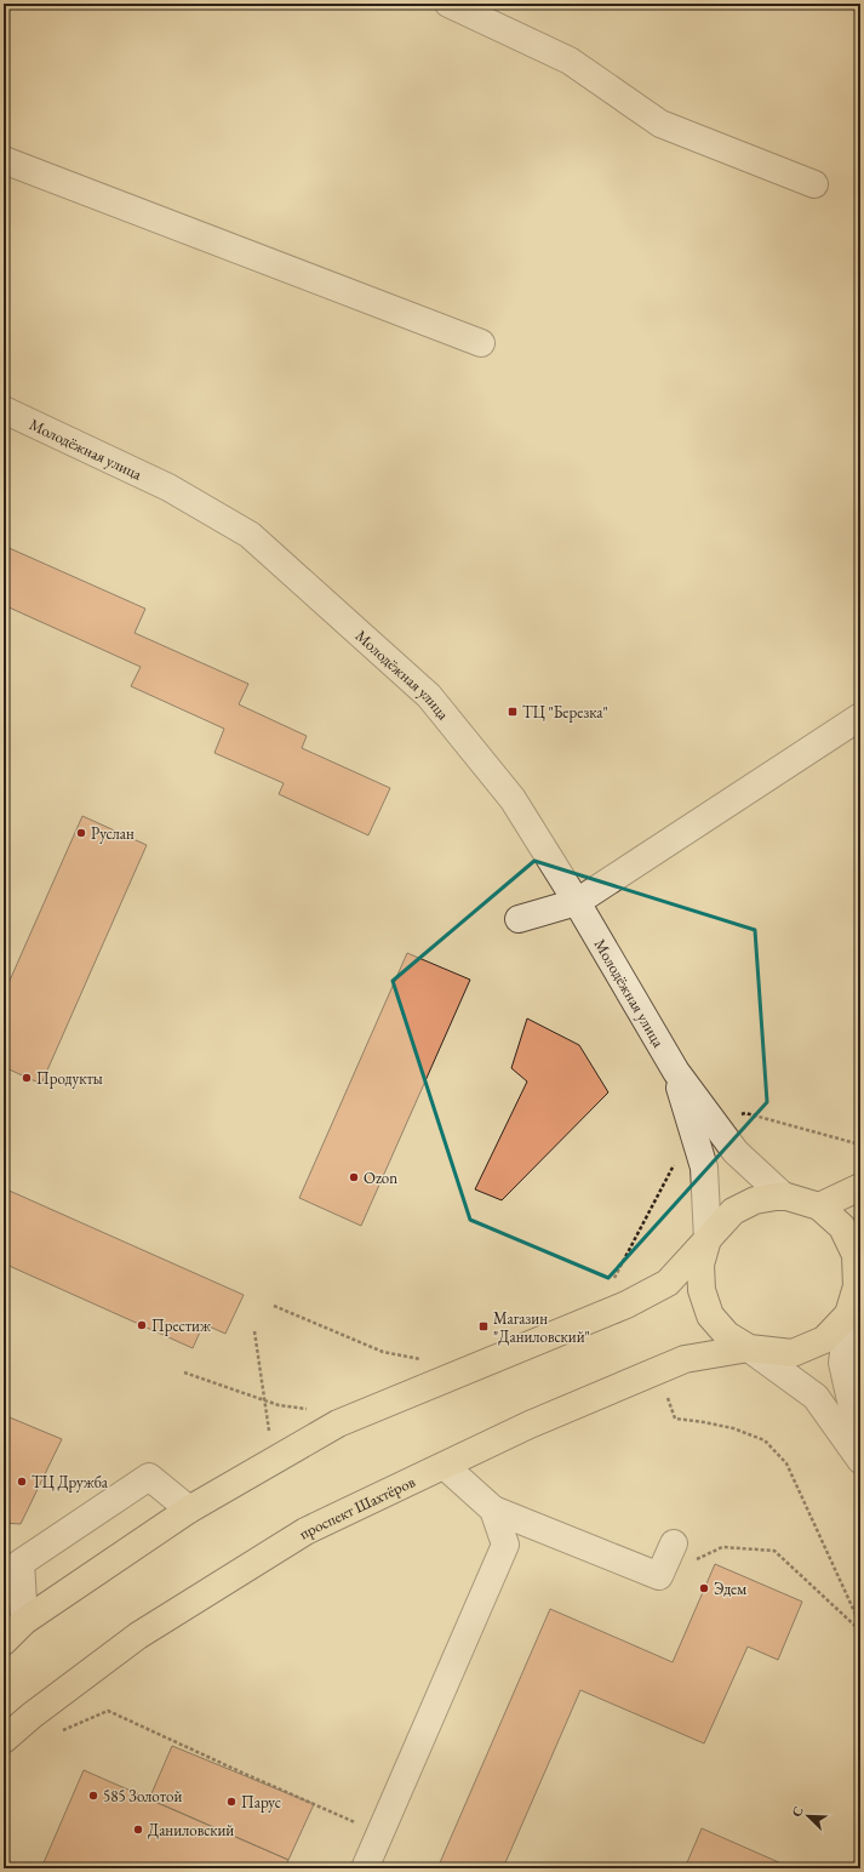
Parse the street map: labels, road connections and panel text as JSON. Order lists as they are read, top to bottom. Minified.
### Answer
{"streets":{"main road":["проспект Шахтёров"],"street":["Молодёжная улица"]},"crossings":[["Молодёжная улица","проспект Шахтёров"]],"places":{"transit":["ТЦ \"Березка\"","Магазин \"Даниловский\""],"other":["Руслан","Продукты","Ozon","Престиж","ТЦ Дружба","Эдем","585 Золотой","Парус","Даниловский"]},"north":"top left"}
